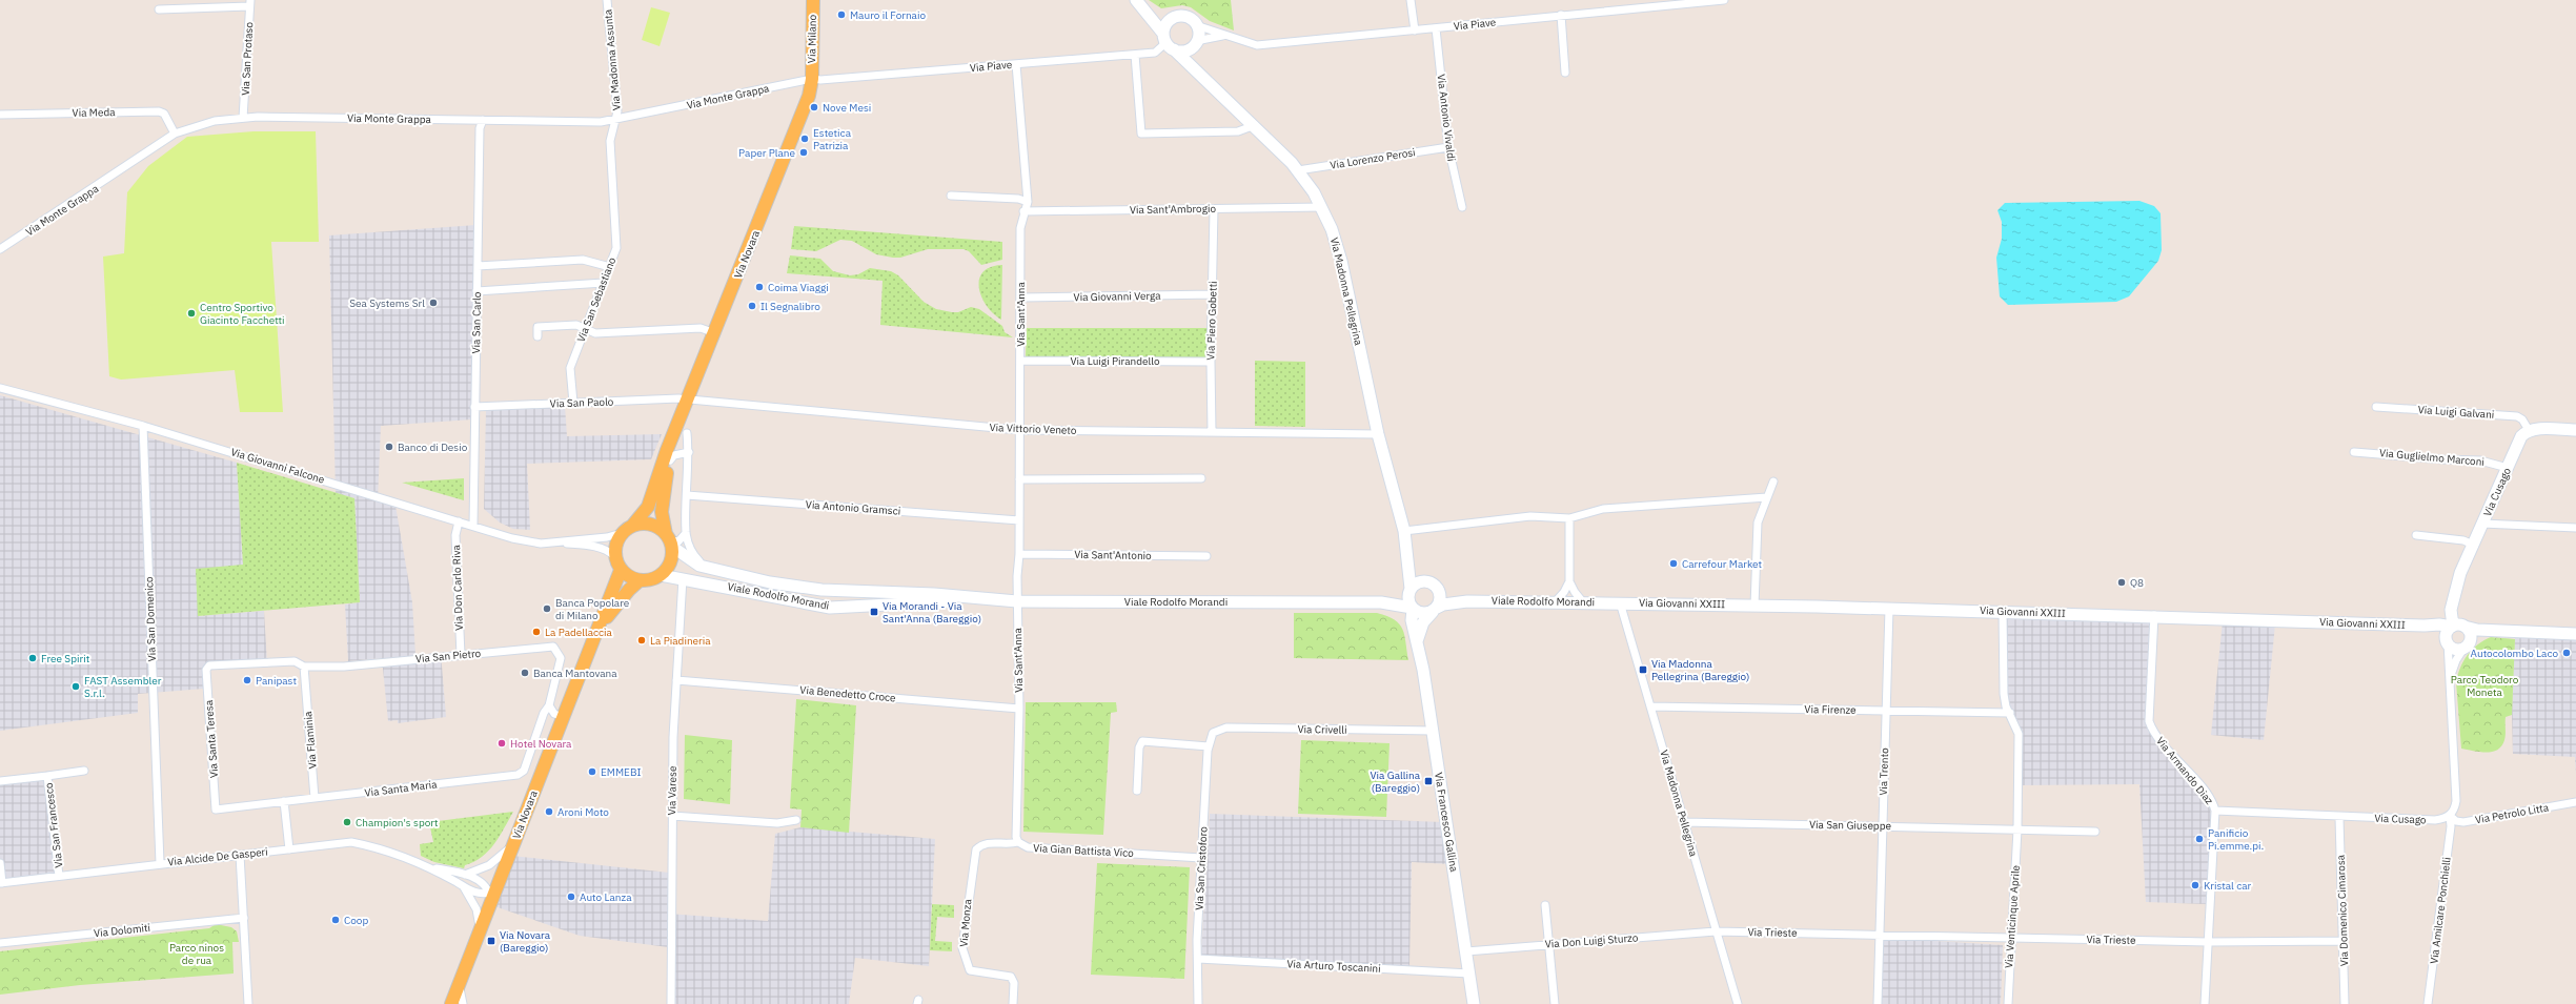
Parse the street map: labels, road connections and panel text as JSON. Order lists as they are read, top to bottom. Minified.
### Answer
{"streets":{"main road":["Via Milano","Via Novara"],"street":["Via Piave","Via San Protaso","Via Madonna Assunta","Via Monte Grappa","Via Meda","Via Antonio Vivaldi","Via Lorenzo Perosi","Via Sant'Ambrogio","Via Madonna Pellegrina","Via Giovanni Verga","Via San Sebastiano","Via Sant'Anna","Via Piero Gobetti","Via San Carlo","Via Luigi Pirandello","Via San Paolo","Via Luigi Galvani","Via Vittorio Veneto","Via Guglielmo Marconi","Via Giovanni Falcone","Via Cusago","Via Antonio Gramsci","Via Sant'Antonio","Via Don Carlo Riva","Viale Rodolfo Morandi","Via Giovanni XXIII","Via San Domenico","Via San Pietro","Via Benedetto Croce","Via Firenze","Via Crivelli","Via Santa Teresa","Via Flaminia","Via Armando Diaz","Via Trento","Via Santa Maria","Via Varese","Via Petrolo Litta","Via Francesco Gallina","Via San Francesco","Via San Giuseppe","Via Gian Battista Vico","Via Alcide De Gasperi","Via San Cristoforo","Via Domenico Cimarosa","Via Amilcare Ponchielli","Via Venticinque Aprile","Via Monza","Via Dolomiti","Via Trieste","Via Don Luigi Sturzo","Via Arturo Toscanini"]},"crossings":[["Via Piave","Via Milano"],["Via Piave","Via Monte Grappa"],["Via Piave","Via Antonio Vivaldi"],["Via Piave","Via Novara"],["Via Piave","Via Madonna Pellegrina"],["Via Piave","Via Sant'Anna"],["Via Milano","Via Monte Grappa"],["Via Milano","Via Novara"],["Via San Protaso","Via Monte Grappa"],["Via Madonna Assunta","Via Monte Grappa"],["Via Madonna Assunta","Via San Sebastiano"],["Via Monte Grappa","Via Meda"],["Via Monte Grappa","Via Novara"],["Via Monte Grappa","Via San Sebastiano"],["Via Monte Grappa","Via San Carlo"],["Via Antonio Vivaldi","Via Lorenzo Perosi"],["Via Lorenzo Perosi","Via Madonna Pellegrina"],["Via Sant'Ambrogio","Via Madonna Pellegrina"],["Via Sant'Ambrogio","Via Sant'Anna"],["Via Sant'Ambrogio","Via Piero Gobetti"],["Via Novara","Via San Paolo"],["Via Novara","Via Vittorio Veneto"],["Via Novara","Via Giovanni Falcone"],["Via Novara","Viale Rodolfo Morandi"],["Via Novara","Via Alcide De Gasperi"],["Via Madonna Pellegrina","Via Vittorio Veneto"],["Via Madonna Pellegrina","Viale Rodolfo Morandi"],["Via Madonna Pellegrina","Via Giovanni XXIII"],["Via Madonna Pellegrina","Via Firenze"],["Via Madonna Pellegrina","Via Francesco Gallina"],["Via Madonna Pellegrina","Via San Giuseppe"],["Via Madonna Pellegrina","Via Trieste"],["Via Madonna Pellegrina","Via Don Luigi Sturzo"],["Via Giovanni Verga","Via Sant'Anna"],["Via Giovanni Verga","Via Piero Gobetti"],["Via San Sebastiano","Via San Paolo"],["Via Sant'Anna","Via Luigi Pirandello"],["Via Sant'Anna","Via Vittorio Veneto"],["Via Sant'Anna","Via Antonio Gramsci"],["Via Sant'Anna","Via Sant'Antonio"],["Via Sant'Anna","Viale Rodolfo Morandi"],["Via Sant'Anna","Via Benedetto Croce"],["Via Sant'Anna","Via Gian Battista Vico"],["Via Piero Gobetti","Via Luigi Pirandello"],["Via Piero Gobetti","Via Vittorio Veneto"],["Via San Carlo","Via San Paolo"],["Via San Carlo","Via Giovanni Falcone"],["Via San Paolo","Via Vittorio Veneto"],["Via Luigi Galvani","Via Cusago"],["Via Guglielmo Marconi","Via Cusago"],["Via Giovanni Falcone","Via Don Carlo Riva"],["Via Giovanni Falcone","Viale Rodolfo Morandi"],["Via Giovanni Falcone","Via San Domenico"],["Via Cusago","Via Giovanni XXIII"],["Via Cusago","Via Armando Diaz"],["Via Cusago","Via Petrolo Litta"],["Via Cusago","Via Domenico Cimarosa"],["Via Cusago","Via Amilcare Ponchielli"],["Via Don Carlo Riva","Via San Pietro"],["Viale Rodolfo Morandi","Via Giovanni XXIII"],["Viale Rodolfo Morandi","Via Varese"],["Viale Rodolfo Morandi","Via Francesco Gallina"],["Via Giovanni XXIII","Via Armando Diaz"],["Via Giovanni XXIII","Via Trento"],["Via Giovanni XXIII","Via Venticinque Aprile"],["Via San Domenico","Via Alcide De Gasperi"],["Via San Pietro","Via Santa Teresa"],["Via San Pietro","Via Flaminia"],["Via San Pietro","Via Santa Maria"],["Via Benedetto Croce","Via Varese"],["Via Firenze","Via Trento"],["Via Firenze","Via Venticinque Aprile"],["Via Crivelli","Via Francesco Gallina"],["Via Crivelli","Via San Cristoforo"],["Via Santa Teresa","Via Santa Maria"],["Via Flaminia","Via Santa Maria"],["Via Armando Diaz","Via Trieste"],["Via Trento","Via San Giuseppe"],["Via Trento","Via Trieste"],["Via Petrolo Litta","Via Amilcare Ponchielli"],["Via Francesco Gallina","Via Don Luigi Sturzo"],["Via Francesco Gallina","Via Arturo Toscanini"],["Via San Francesco","Via Alcide De Gasperi"],["Via San Giuseppe","Via Venticinque Aprile"],["Via Gian Battista Vico","Via San Cristoforo"],["Via Gian Battista Vico","Via Monza"],["Via San Cristoforo","Via Arturo Toscanini"],["Via Domenico Cimarosa","Via Trieste"],["Via Venticinque Aprile","Via Trieste"],["Via Trieste","Via Don Luigi Sturzo"]],"parks":["Parco Teodoro Moneta","Parco ninos de rua"],"places":{"other":["Mauro il Fornaio","Nove Mesi","Estetica Patrizia","Paper Plane","Coima Viaggi","Sea Systems Srl","Il Segnalibro","Centro Sportivo Giacinto Facchetti","Banco di Desio","Carrefour Market","Q8","Banca Popolare di Milano","La Padellaccia","La Piadineria","Autocolombo Laco","Free Spirit","Banca Mantovana","Panipast","FAST Assembler S.r.l.","Hotel Novara","EMMEBI","Aroni Moto","Champion's sport","Panificio Pi.emme.pi.","Kristal car","Auto Lanza","Coop"],"transit":["Via Morandi - Via Sant'Anna (Bareggio)","Via Madonna Pellegrina (Bareggio)","Via Gallina (Bareggio)","Via Novara (Bareggio)"]}}
